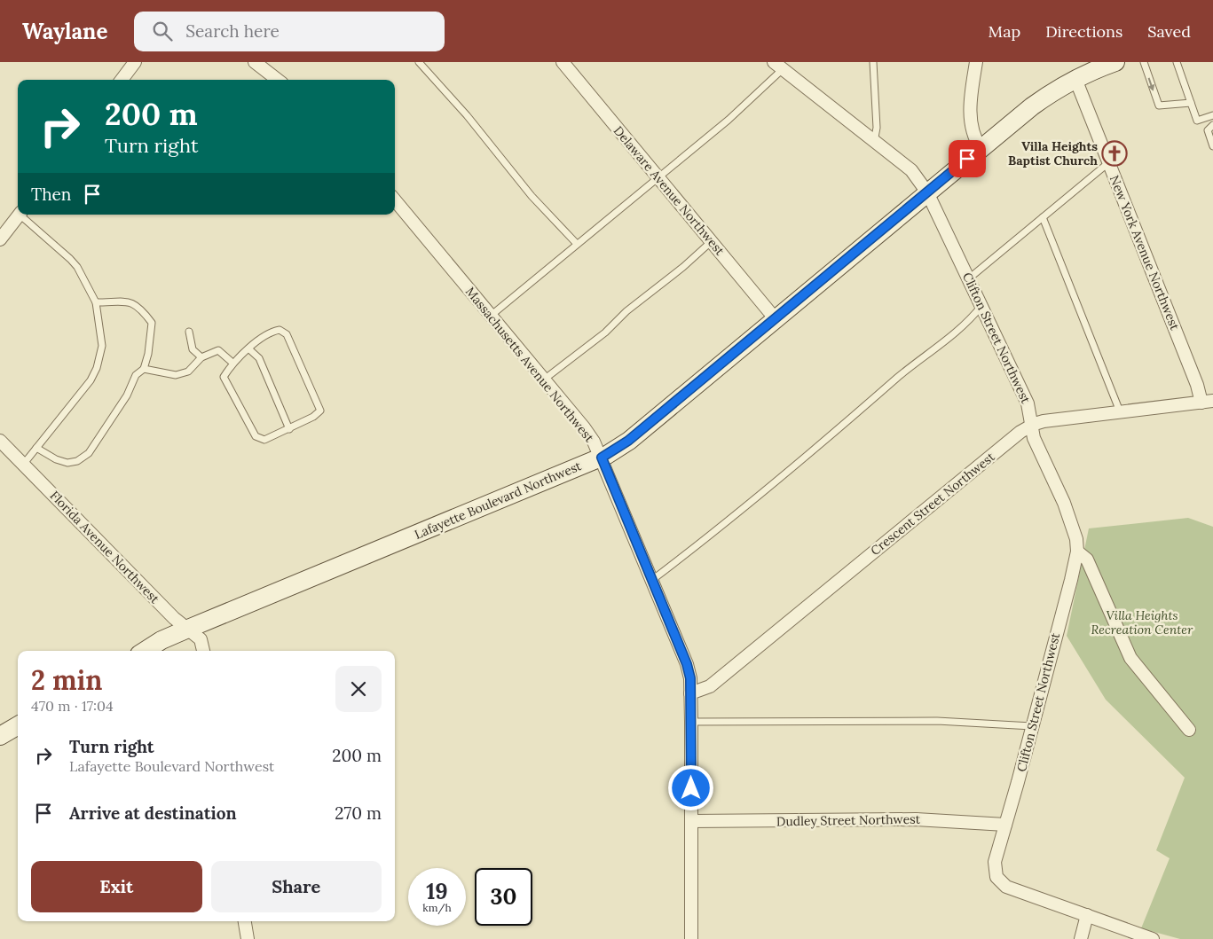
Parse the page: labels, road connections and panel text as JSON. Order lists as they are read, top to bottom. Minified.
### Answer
{"streets":{"main road":["Lafayette Boulevard Northwest"],"street":["Delaware Avenue Northwest","New York Avenue Northwest","Clifton Street Northwest","Massachusetts Avenue Northwest","Crescent Street Northwest","Florida Avenue Northwest","Dudley Street Northwest"]},"crossings":[["Delaware Avenue Northwest","Lafayette Boulevard Northwest"],["New York Avenue Northwest","Lafayette Boulevard Northwest"],["New York Avenue Northwest","Crescent Street Northwest"],["Clifton Street Northwest","Lafayette Boulevard Northwest"],["Clifton Street Northwest","Crescent Street Northwest"],["Clifton Street Northwest","Dudley Street Northwest"],["Massachusetts Avenue Northwest","Lafayette Boulevard Northwest"],["Massachusetts Avenue Northwest","Crescent Street Northwest"],["Massachusetts Avenue Northwest","Dudley Street Northwest"],["Lafayette Boulevard Northwest","Florida Avenue Northwest"]],"parks":["Villa Heights Recreation Center"],"places":{"church":["Villa Heights Baptist Church"]},"page":{"header":"Waylane","search":"Search here","nav":["Map","Directions","Saved"],"turn":["200 m","Turn right"],"then":"Then","heading":["2 min","470 m · 17:04"],"list":[{"name":"Turn right","note":"Lafayette Boulevard Northwest","value":"200 m"},{"name":"Arrive at destination","value":"270 m"}],"buttons":["Exit","Share"],"speed":"19 km/h","limit":"30"}}
